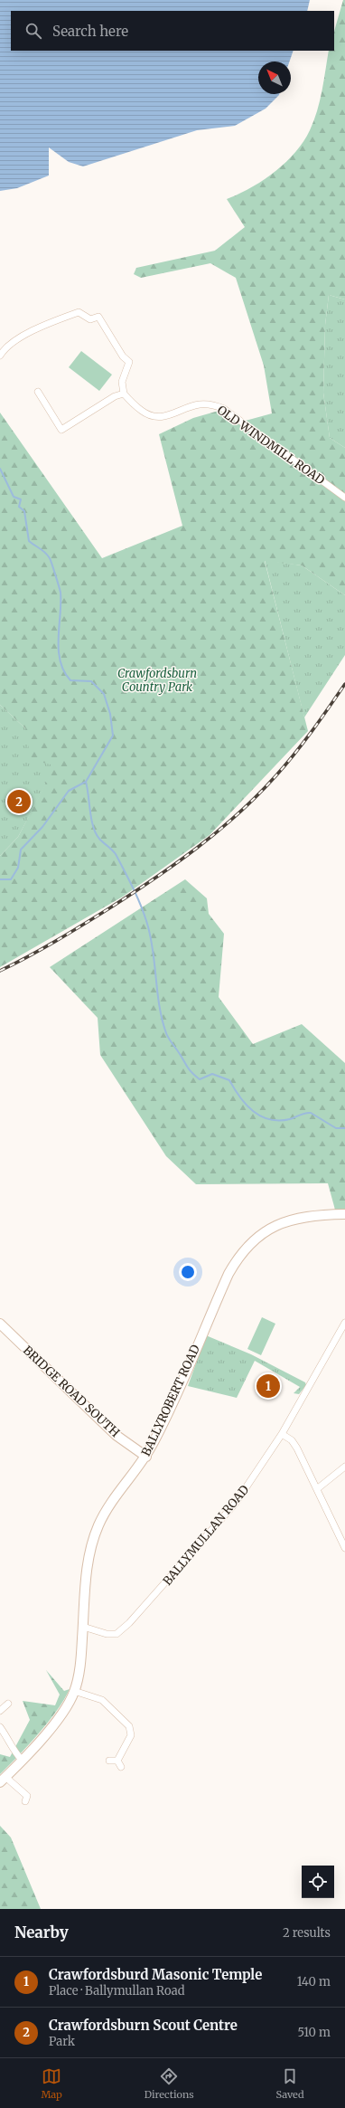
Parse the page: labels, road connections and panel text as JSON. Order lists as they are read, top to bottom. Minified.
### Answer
{"streets":{"main road":["BRIDGE ROAD SOUTH","BALLYROBERT ROAD"],"street":["OLD WINDMILL ROAD","BALLYMULLAN ROAD"]},"crossings":[["BRIDGE ROAD SOUTH","BALLYROBERT ROAD"],["BALLYROBERT ROAD","BALLYMULLAN ROAD"]],"parks":["Crawfordsburn Country Park"],"north":"top left","page":{"search":"Search here","pins":["2","1"],"heading":["Nearby","2 results"],"list":[{"mark":"1","name":"Crawfordsburd Masonic Temple","note":"Place · Ballymullan Road","value":"140 m"},{"mark":"2","name":"Crawfordsburn Scout Centre","note":"Park","value":"510 m"}],"nav":["Map","Directions","Saved"]}}
